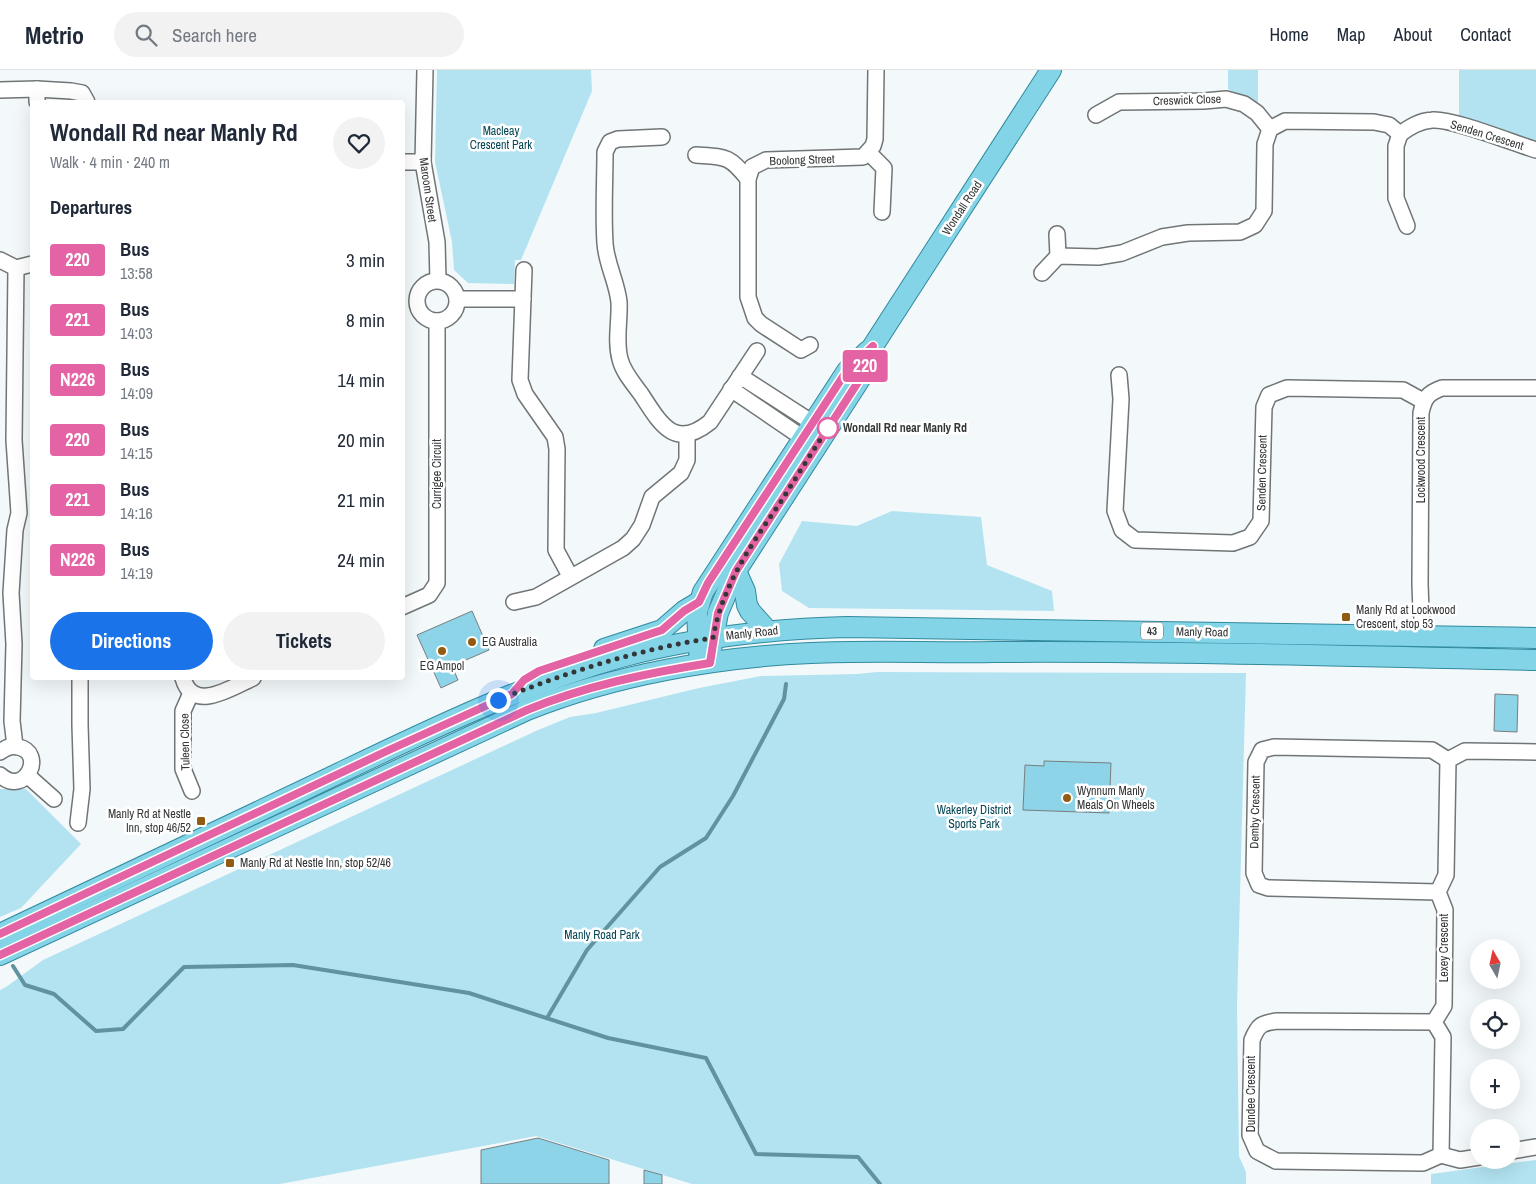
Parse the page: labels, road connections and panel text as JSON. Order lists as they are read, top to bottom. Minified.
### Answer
{"streets":{"main road":["Wondall Road","43","Manly Road"],"street":["Creswick Close","Senden Crescent","Boolong Street","Maroom Street","Lockwood Crescent","Currigee Circuit","Tuleen Close","Demby Crescent","Lexey Crescent","Dundee Crescent"]},"crossings":[["Senden Crescent","Lockwood Crescent"],["Maroom Street","Currigee Circuit"],["Wondall Road","Manly Road"],["Lockwood Crescent","Manly Road"],["Demby Crescent","Lexey Crescent"],["Lexey Crescent","Dundee Crescent"]],"parks":["Macleay Crescent Park","Wakerley District Sports Park","Manly Road Park"],"places":{"other":["Wondall Rd near Manly Rd","EG Australia","EG Ampol","Wynnum Manly Meals On Wheels"],"transit":["Manly Rd at Lockwood Crescent, stop 53","Manly Rd at Nestle Inn, stop 46/52","Manly Rd at Nestle Inn, stop 52/46"]},"lines":["bus line 220"],"north":"top","page":{"header":"Metrio","search":"Search here","nav":["Home","Map","About","Contact"],"on_map":"220","heading":[["Wondall Rd near Manly Rd","Walk · 4 min · 240 m"],"Departures"],"list":[{"mark":"220","name":"Bus","note":"13:58","value":"3 min"},{"mark":"221","name":"Bus","note":"14:03","value":"8 min"},{"mark":"N226","name":"Bus","note":"14:09","value":"14 min"},{"mark":"220","name":"Bus","note":"14:15","value":"20 min"},{"mark":"221","name":"Bus","note":"14:16","value":"21 min"},{"mark":"N226","name":"Bus","note":"14:19","value":"24 min"}],"buttons":["Directions","Tickets"],"map_buttons":["+","−"]}}
